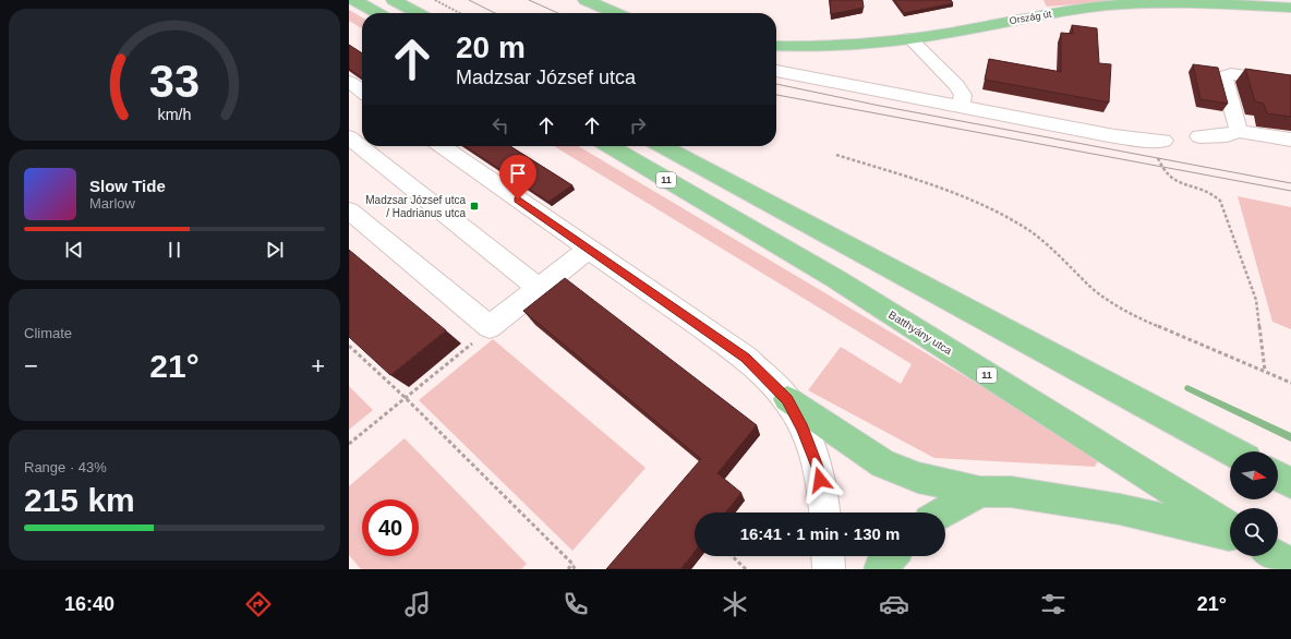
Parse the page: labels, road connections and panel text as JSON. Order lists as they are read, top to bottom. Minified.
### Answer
{"streets":{"main road":["Ország út","11","Batthyány utca"]},"places":{"transit":["Madzsar József utca / Hadrianus utca"]},"north":"right","page":{"turn":["20 m","Madzsar József utca"],"song":["Slow Tide","Marlow"],"tile":["Climate",["Range · 43%","215 km"]],"heat":["−","21°","+"],"limit":"40","trip":"16:41 · 1 min · 130 m","tabs":["16:40","21°"],"gauge":["33","km/h"]}}
